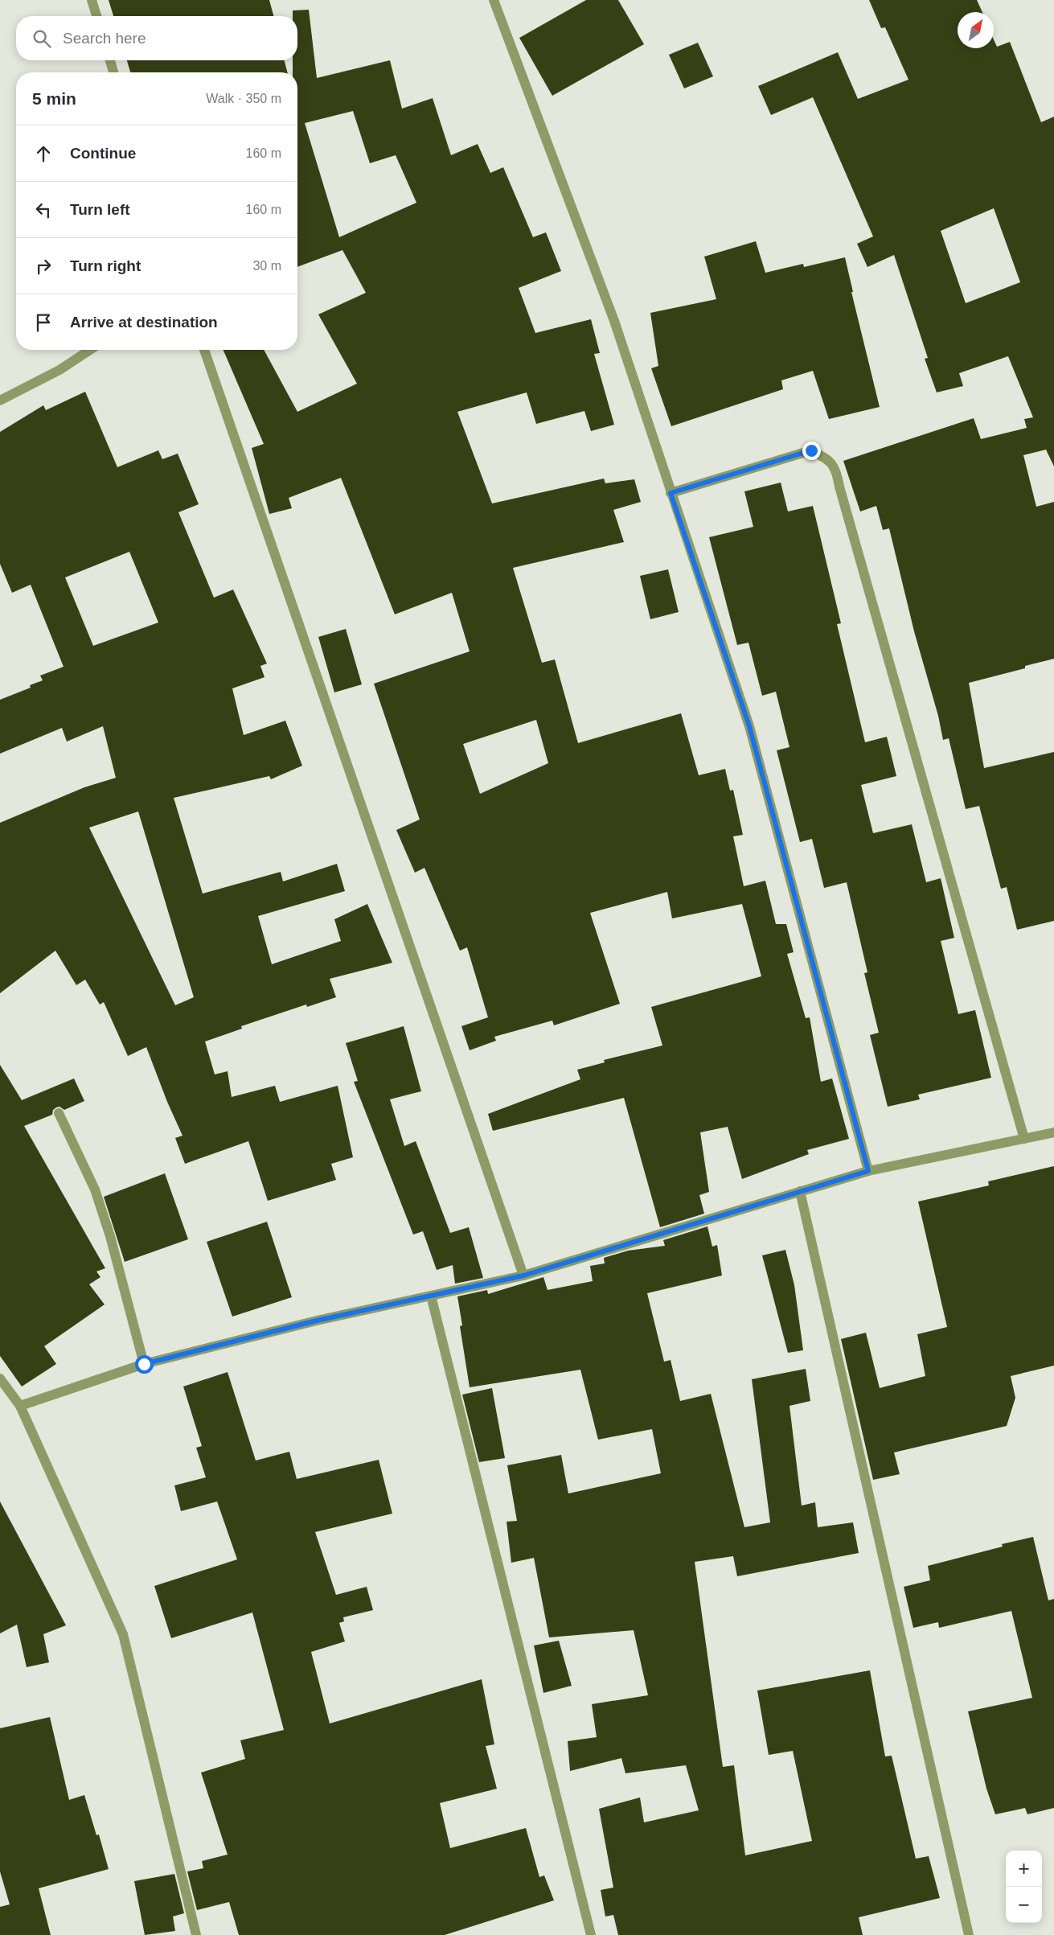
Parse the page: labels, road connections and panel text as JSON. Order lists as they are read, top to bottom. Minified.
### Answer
{"north":"top right","page":{"search":"Search here","heading":["5 min","Walk · 350 m"],"list":[["Continue","160 m"],["Turn left","160 m"],["Turn right","30 m"],"Arrive at destination"],"map_buttons":["+","−"]}}
